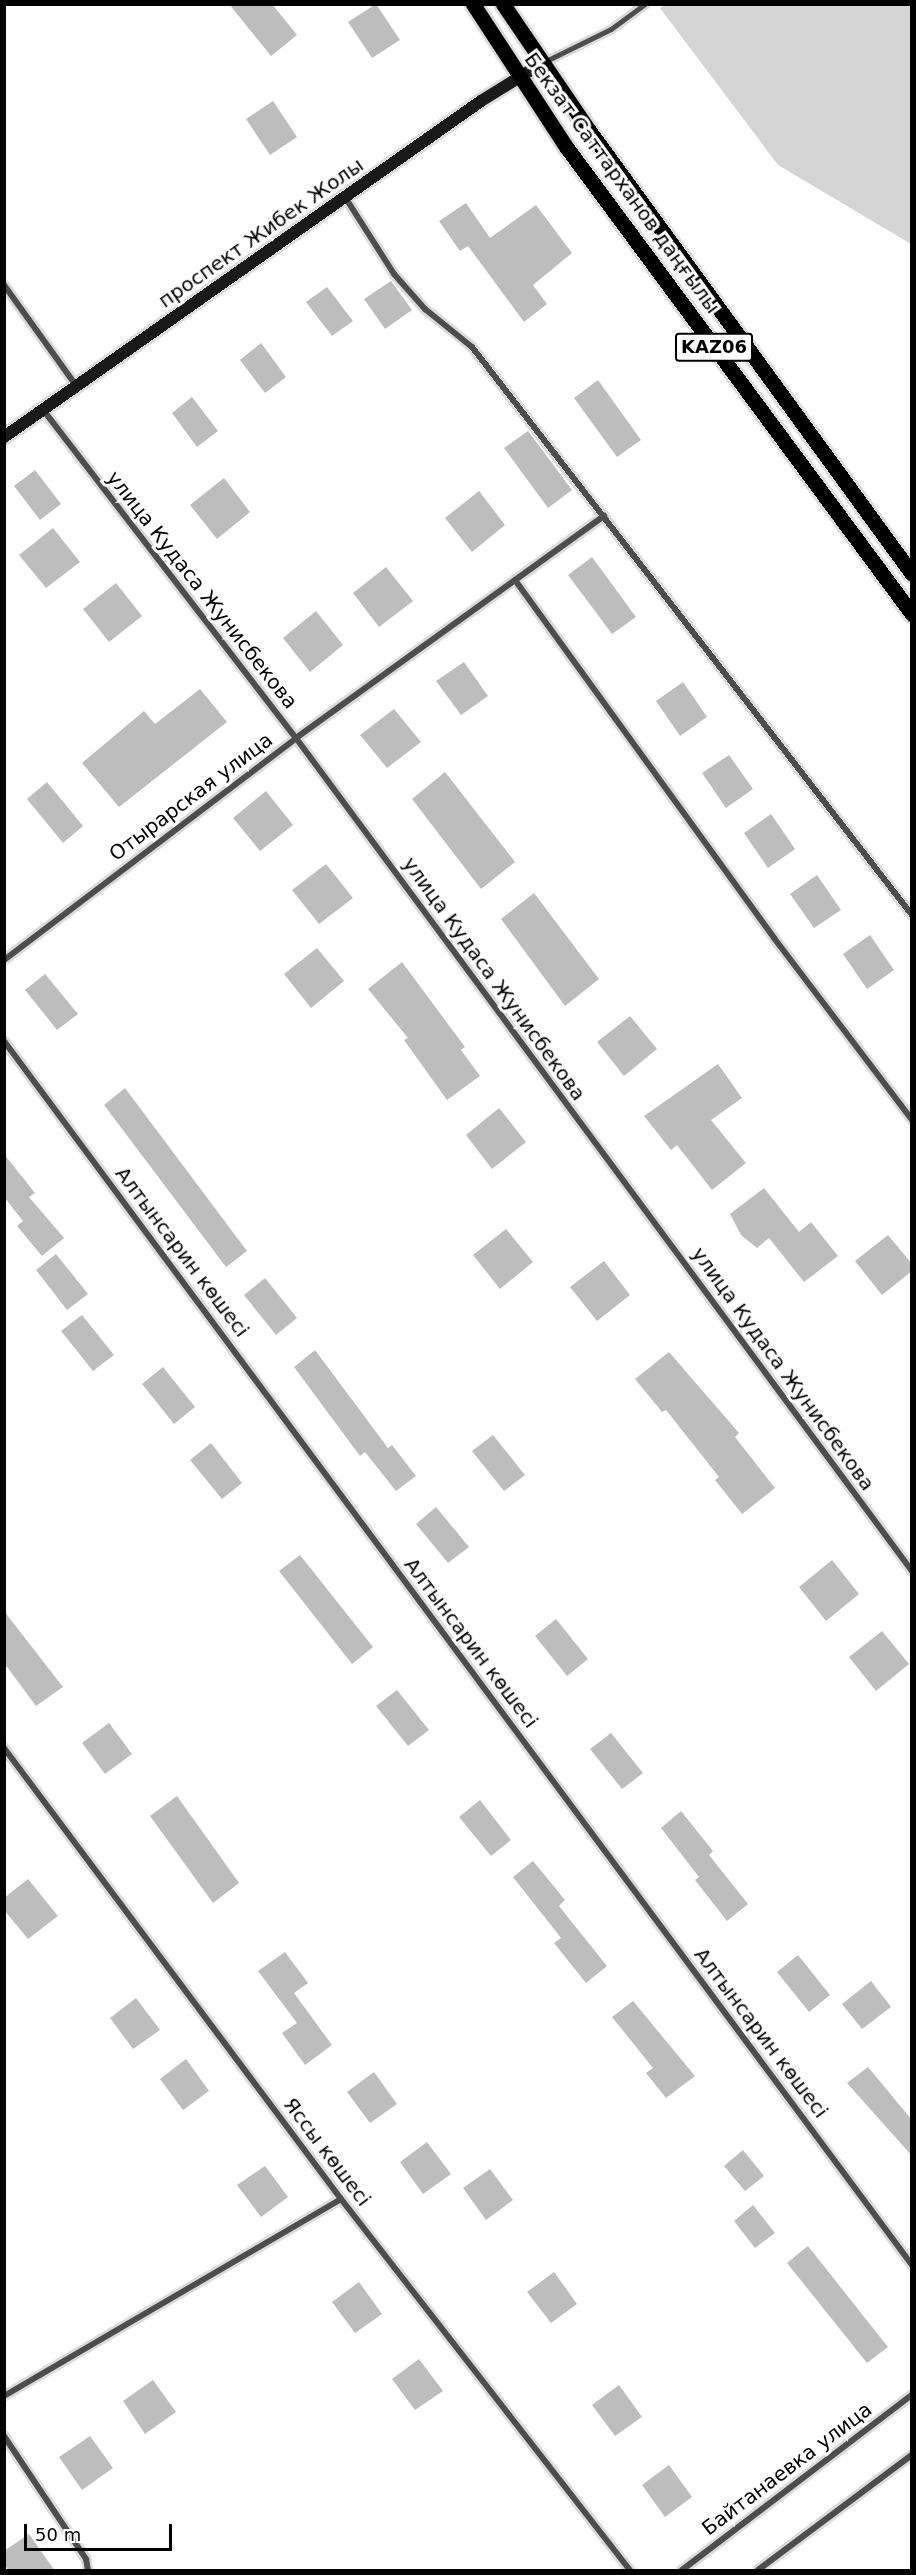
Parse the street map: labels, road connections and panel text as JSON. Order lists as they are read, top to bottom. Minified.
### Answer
{"streets":{"main road":["Бекзат Саттарханов даңғылы","проспект Жибек Жолы","KАZ06"],"street":["улица Кудаса Жунисбекова","Отырарская улица","Алтынсарин көшесі","Яссы көшесі","Байтанаевка улица"]},"crossings":[["Бекзат Саттарханов даңғылы","проспект Жибек Жолы"],["проспект Жибек Жолы","улица Кудаса Жунисбекова"],["улица Кудаса Жунисбекова","Отырарская улица"]],"scale_bar":"50 m"}
